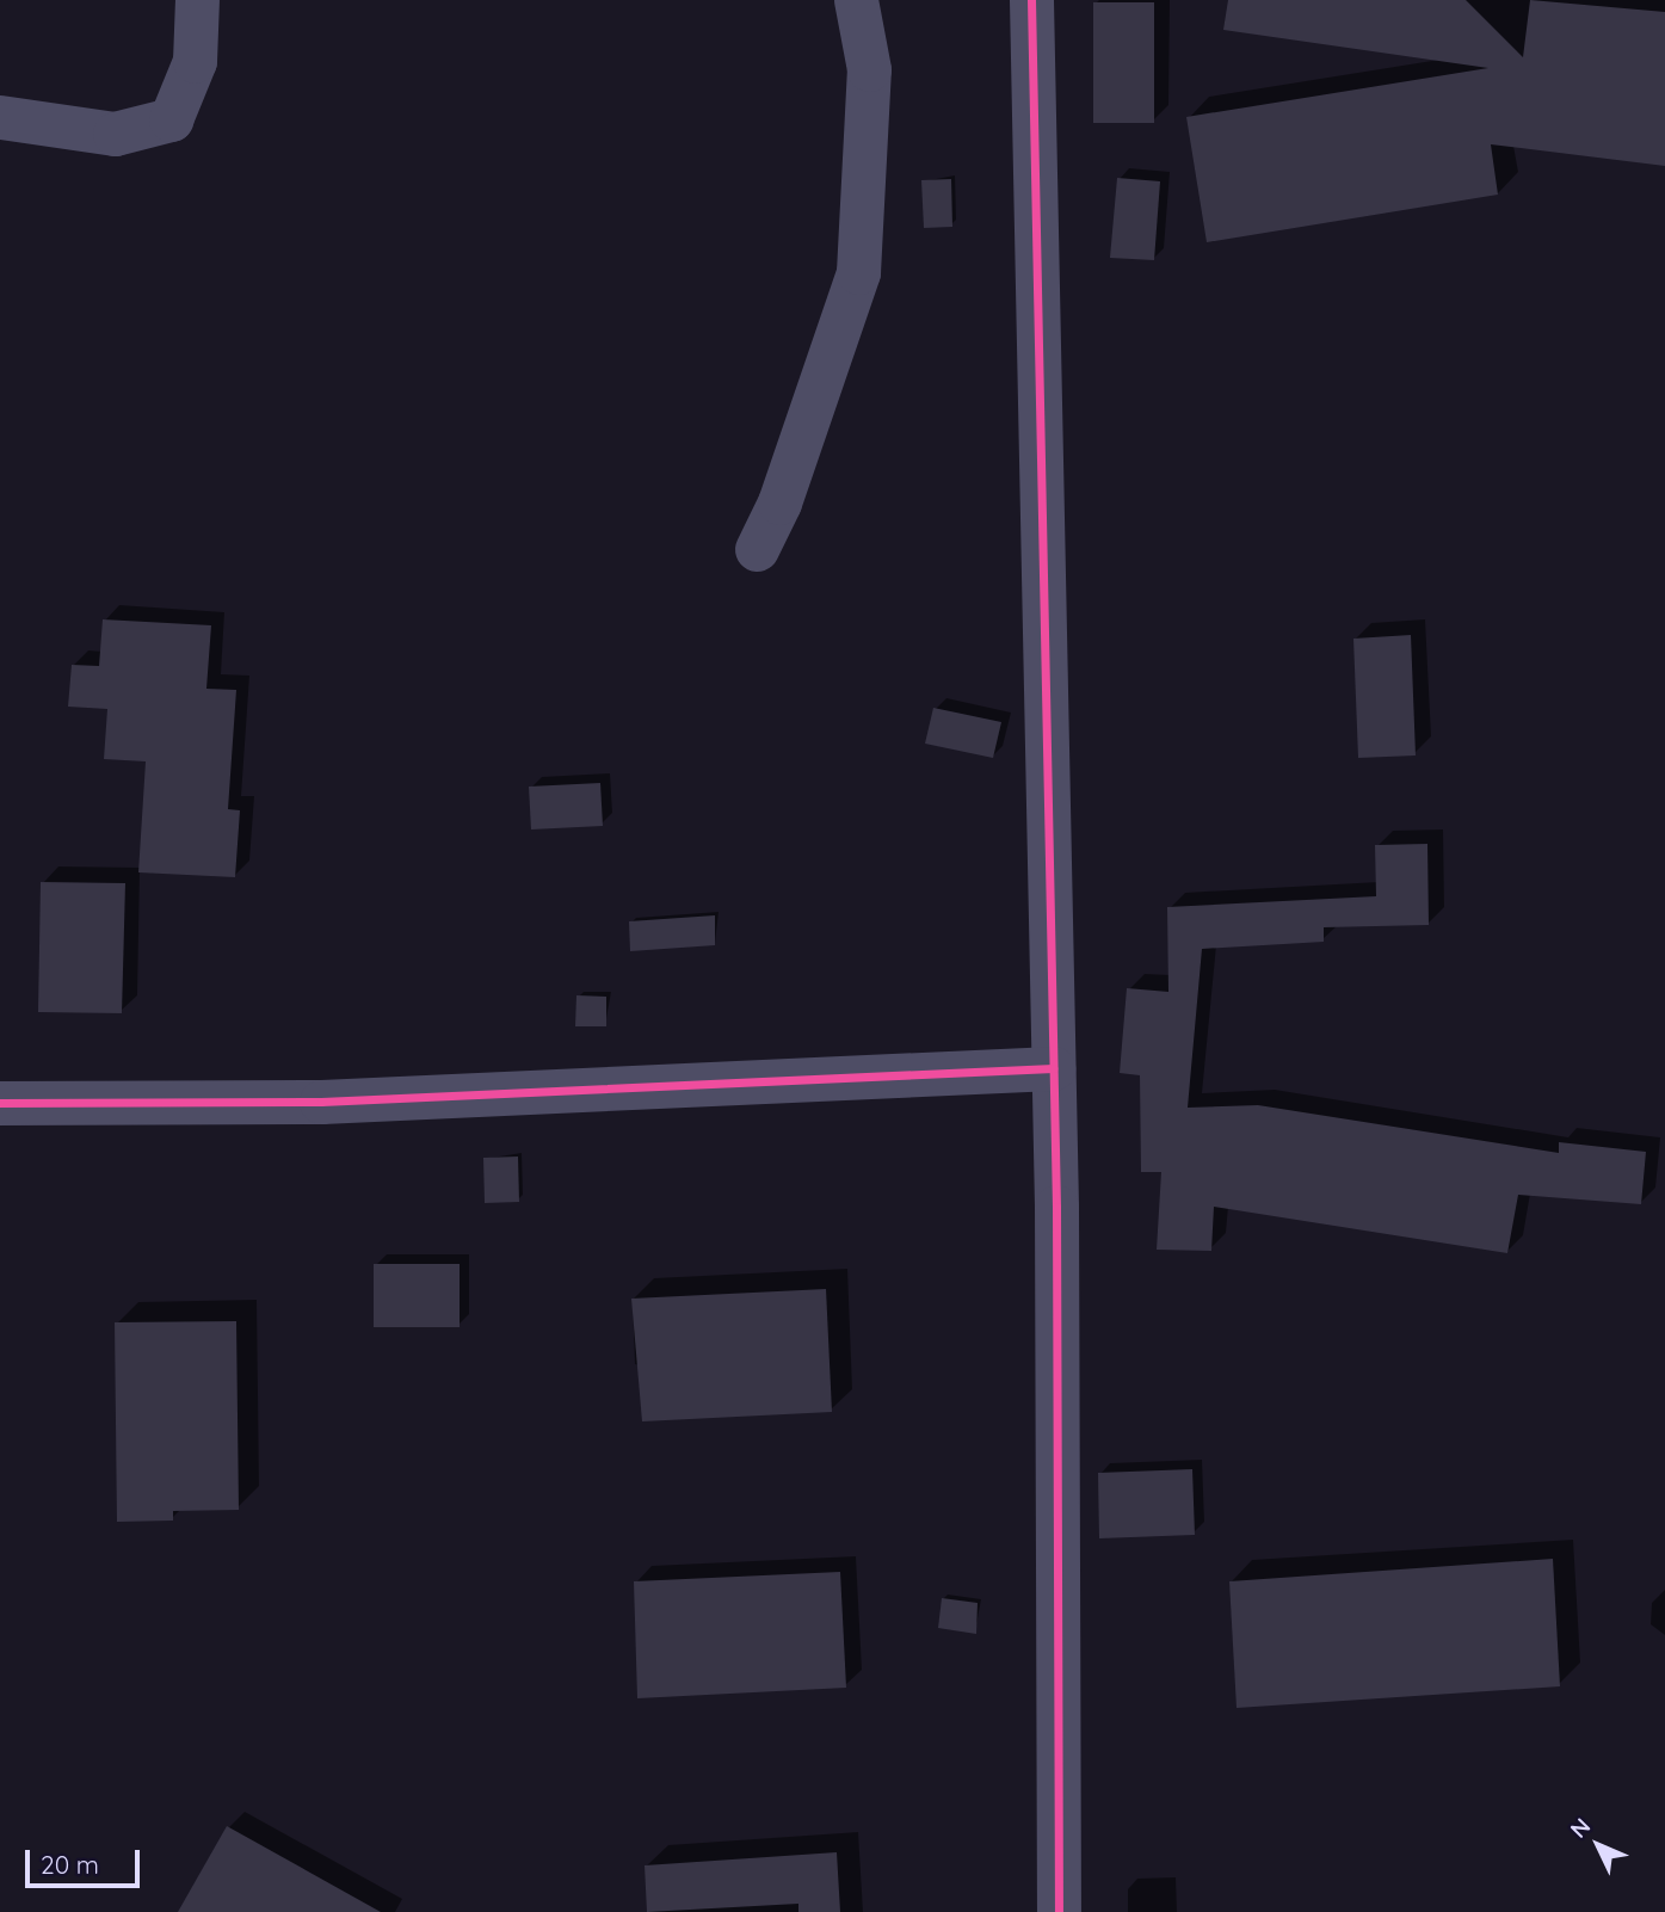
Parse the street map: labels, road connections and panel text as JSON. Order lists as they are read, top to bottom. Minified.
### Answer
{"scale_bar":"20 m","north":"top left"}
